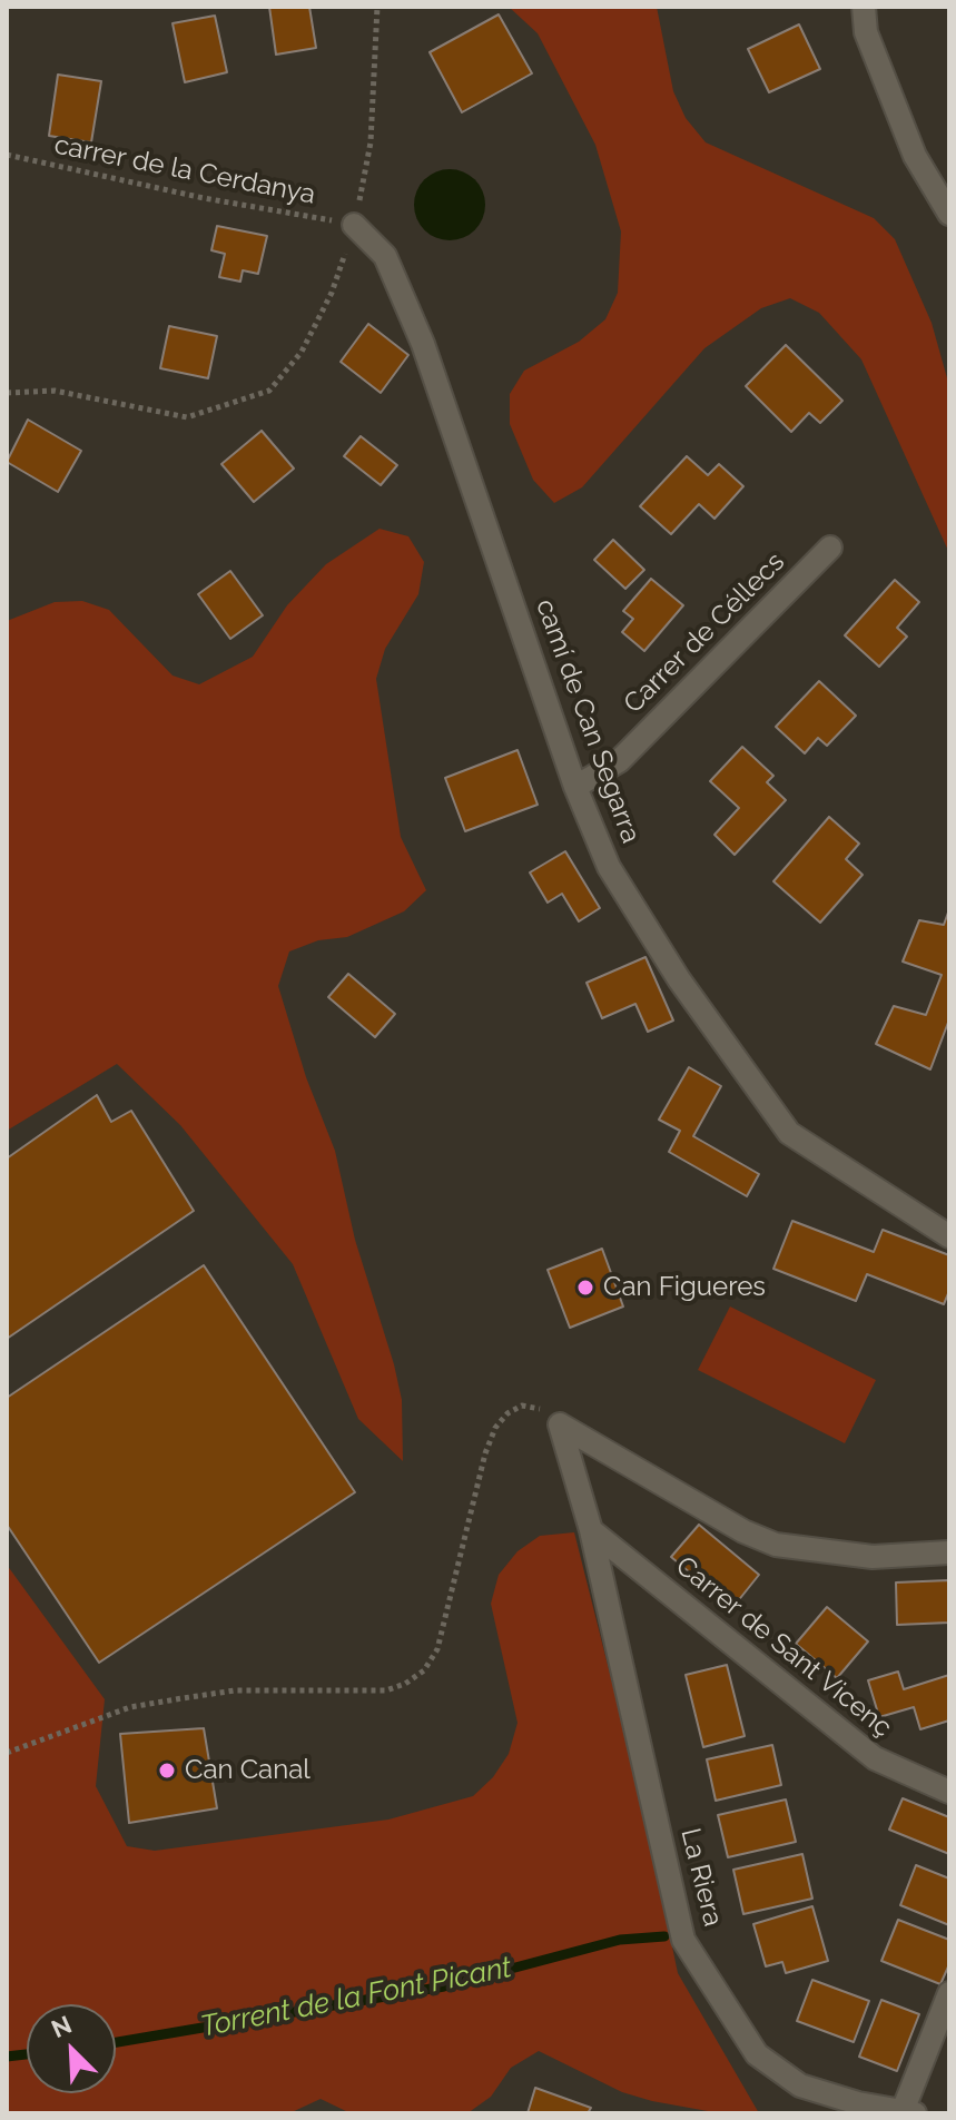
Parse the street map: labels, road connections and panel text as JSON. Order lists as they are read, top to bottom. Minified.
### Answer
{"streets":{"street":["Carrer de Céllecs","camí de Can Segarra","Carrer de Sant Vicenç","La Riera"],"path":["carrer de la Cerdanya"]},"crossings":[["carrer de la Cerdanya","camí de Can Segarra"],["Carrer de Céllecs","camí de Can Segarra"],["Carrer de Sant Vicenç","La Riera"]],"water":["Torrent de la Font Picant"],"places":["Can Figueres","Can Canal"],"north":"top left"}
